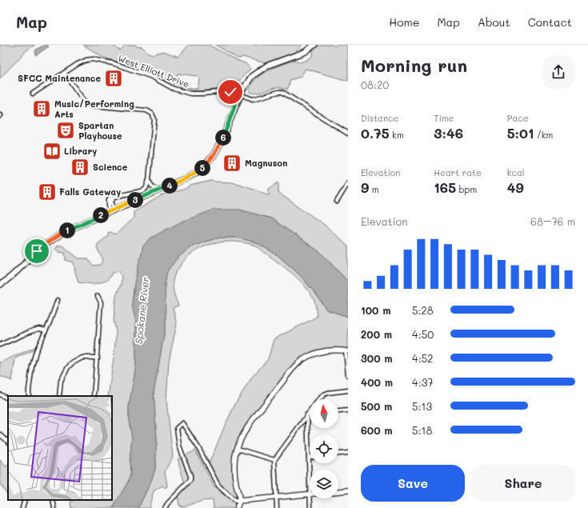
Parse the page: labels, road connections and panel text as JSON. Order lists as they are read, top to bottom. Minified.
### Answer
{"streets":{"street":["West Elliott Drive"]},"water":["Spokane River"],"places":{"building":["SFCC Maintenance","Music/Performing Arts","Magnuson","Science","Falls Gateway"],"theatre":["Spartan Playhouse"],"library":["Library"]},"north":"top","page":{"header":"Map","nav":["Home","Map","About","Contact"],"heading":["Morning run","08:20"],"stats":[["Distance","0.75 km"],["Time","3:46"],["Pace","5:01 /km"],["Elevation","9 m"],["Heart rate","165 bpm"],["kcal","49"]],"pins":["6","5","4","3","2","1"],"chart":["Elevation","68–76 m"],"list":[{"name":"100 m","note":"5:28"},{"name":"200 m","note":"4:50"},{"name":"300 m","note":"4:52"},{"name":"400 m","note":"4:37"},{"name":"500 m","note":"5:13"},{"name":"600 m","note":"5:18"}],"buttons":["Save","Share"]}}
